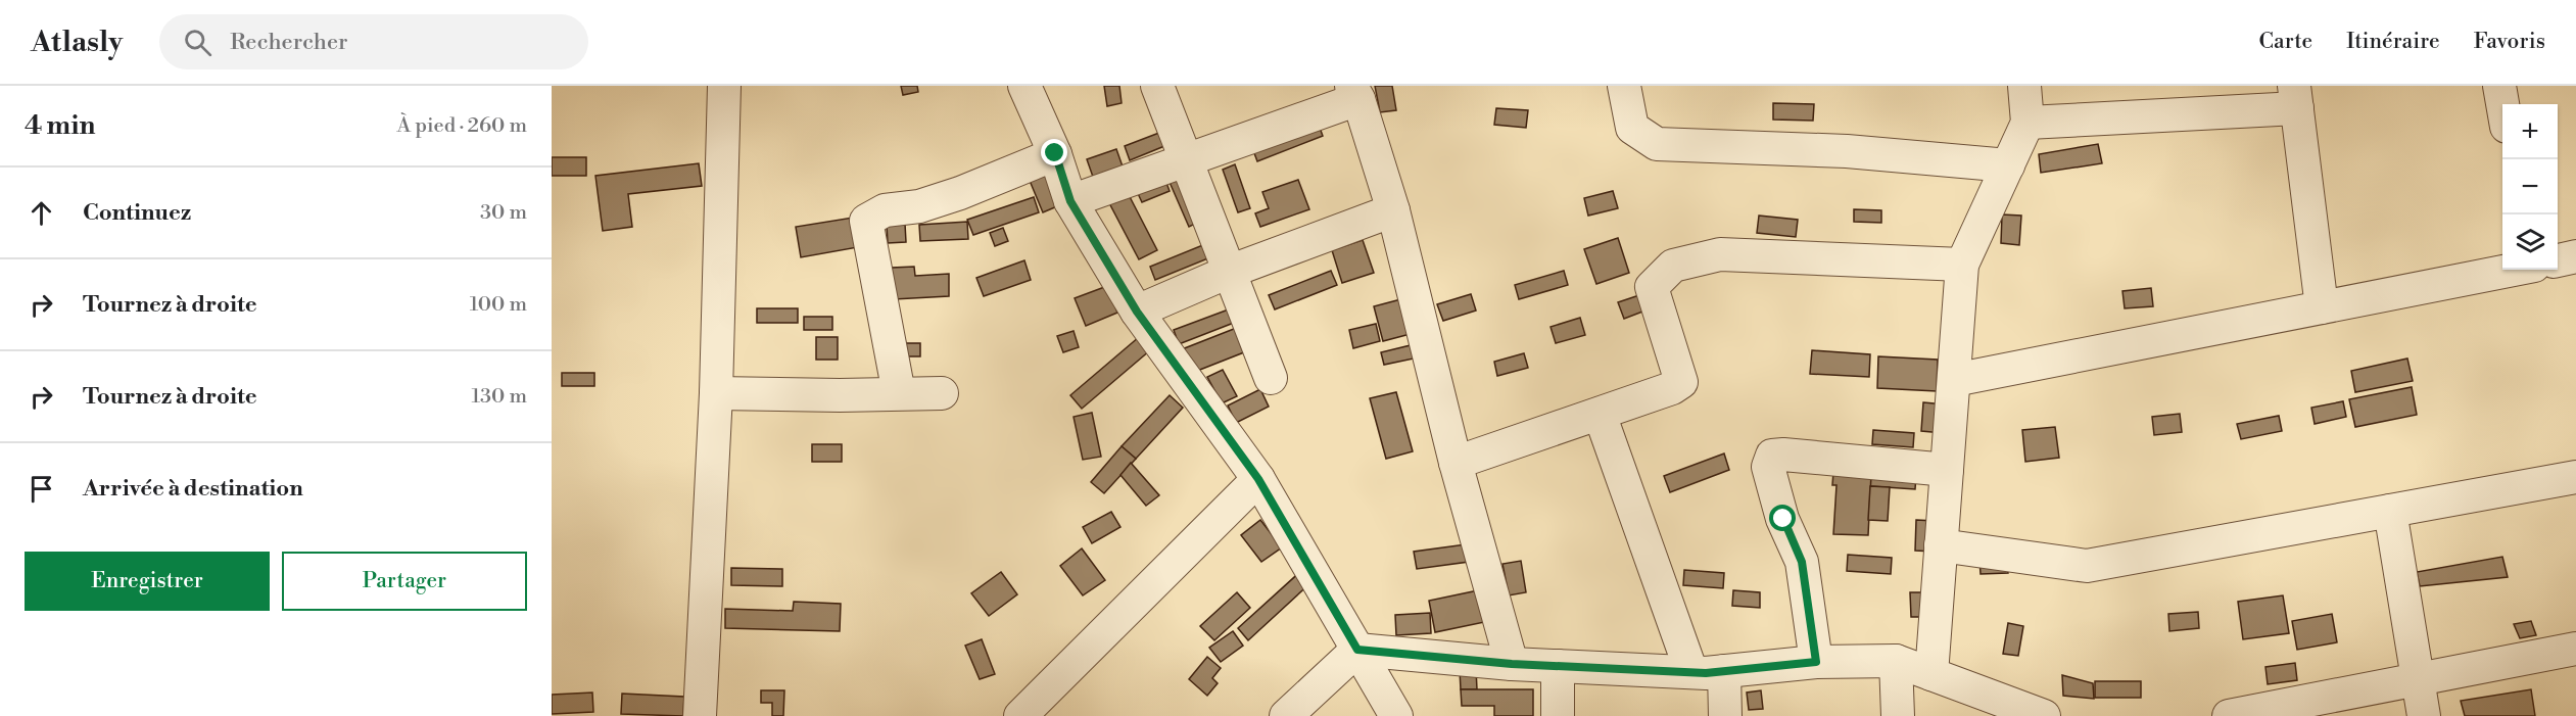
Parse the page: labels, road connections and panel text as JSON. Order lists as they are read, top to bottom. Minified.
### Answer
{"page":{"header":"Atlasly","search":"Rechercher","nav":["Carte","Itinéraire","Favoris"],"heading":["4 min","À pied · 260 m"],"map_buttons":["+","−"],"list":[["Continuez","30 m"],["Tournez à droite","100 m"],["Tournez à droite","130 m"],"Arrivée à destination"],"buttons":["Enregistrer","Partager"]}}
